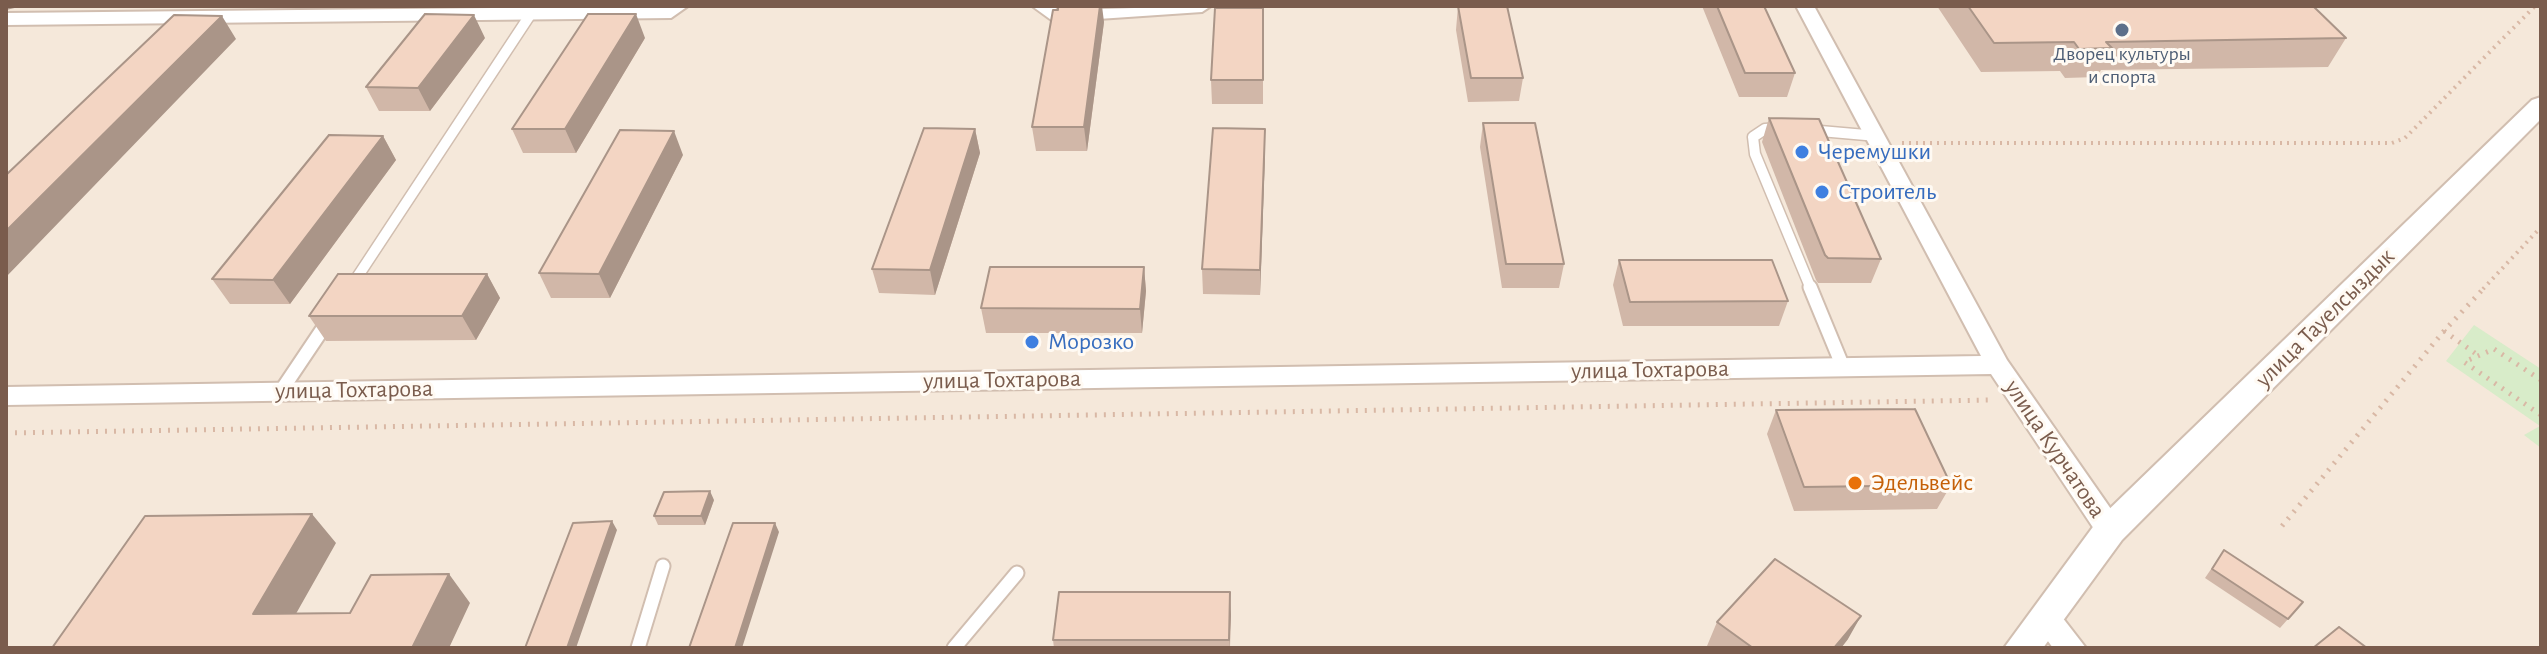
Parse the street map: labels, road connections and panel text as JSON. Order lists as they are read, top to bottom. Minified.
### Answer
{"streets":{"street":["улица Тауелсыздык","улица Тохтарова","улица Курчатова"]},"crossings":[["улица Тауелсыздык","улица Курчатова"],["улица Тохтарова","улица Курчатова"]],"places":["Дворец культуры и спорта","Черемушки","Строитель","Морозко","Эдельвейс"]}
